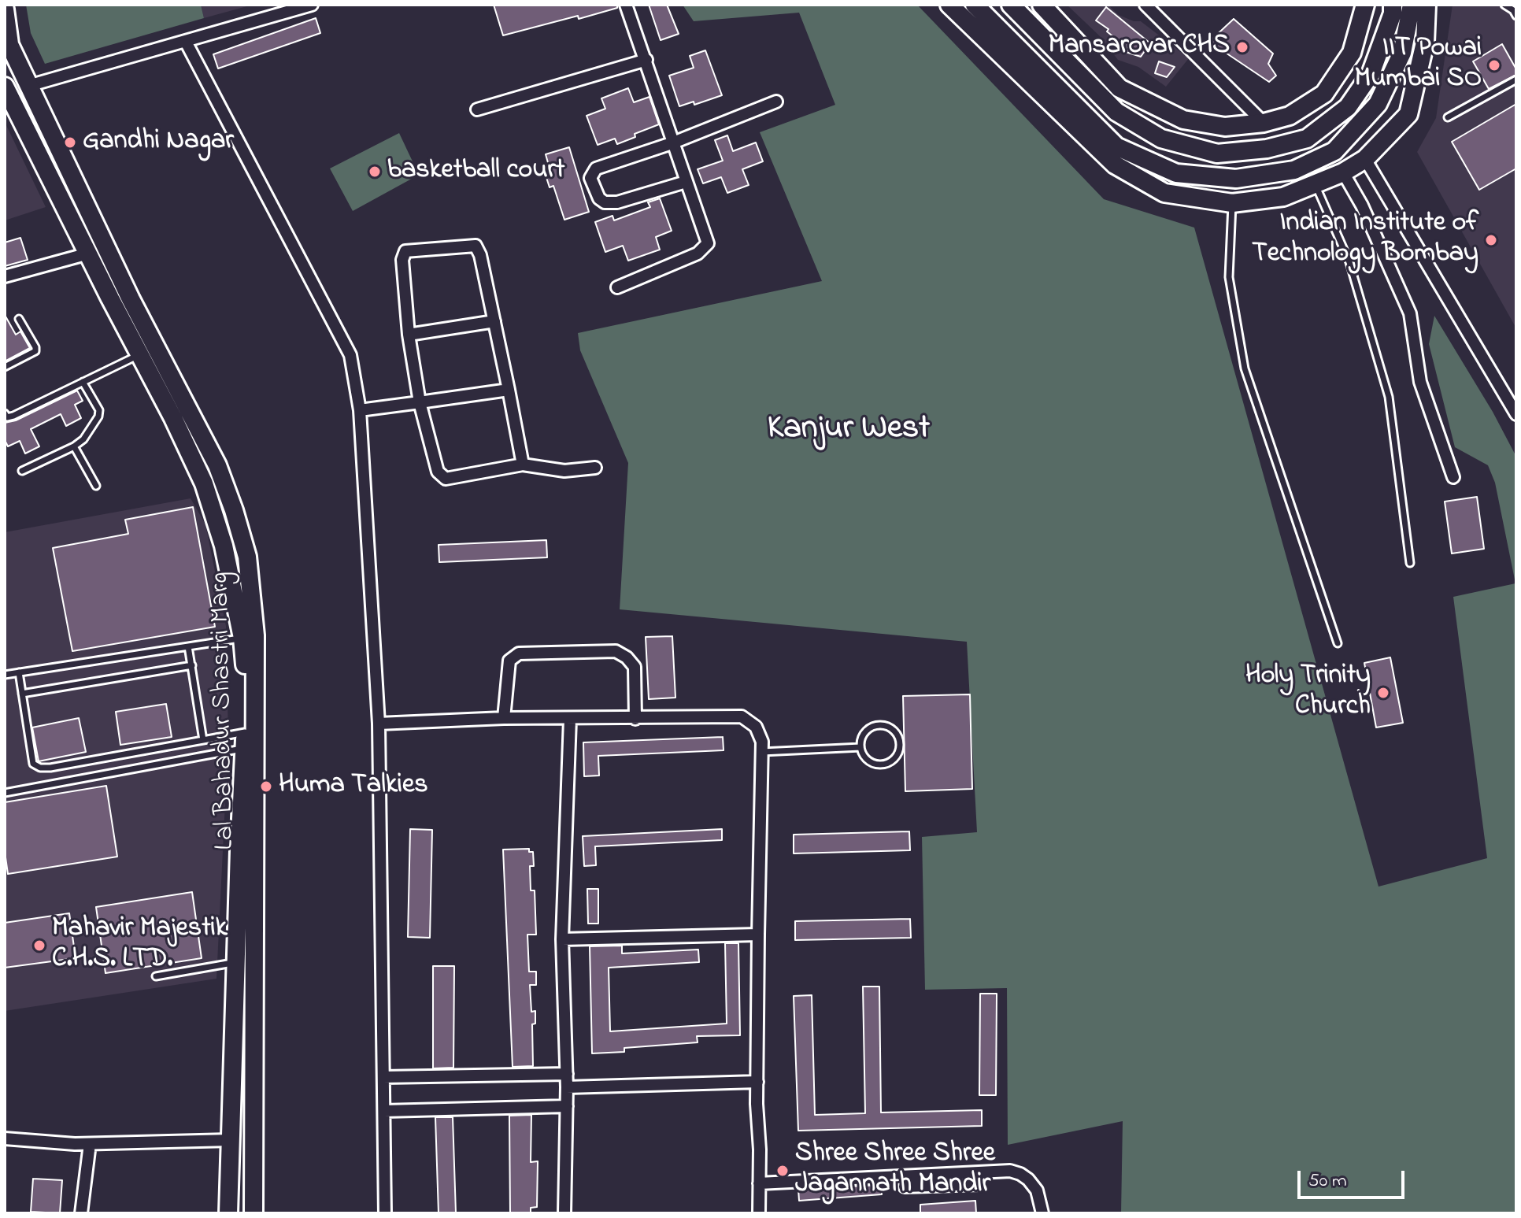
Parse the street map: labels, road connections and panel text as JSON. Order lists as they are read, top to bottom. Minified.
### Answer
{"streets":{"main road":["Lal Bahadur Shastri Marg"]},"districts":["Kanjur West"],"places":["Mansarovar CHS","IIT Powai Mumbai SO","Gandhi Nagar","basketball court","Indian Institute of Technology Bombay","Holy Trinity Church","Huma Talkies","Mahavir Majestik C.H.S. LTD.","Shree Shree Shree Jagannath Mandir"],"scale_bar":"50 m"}
